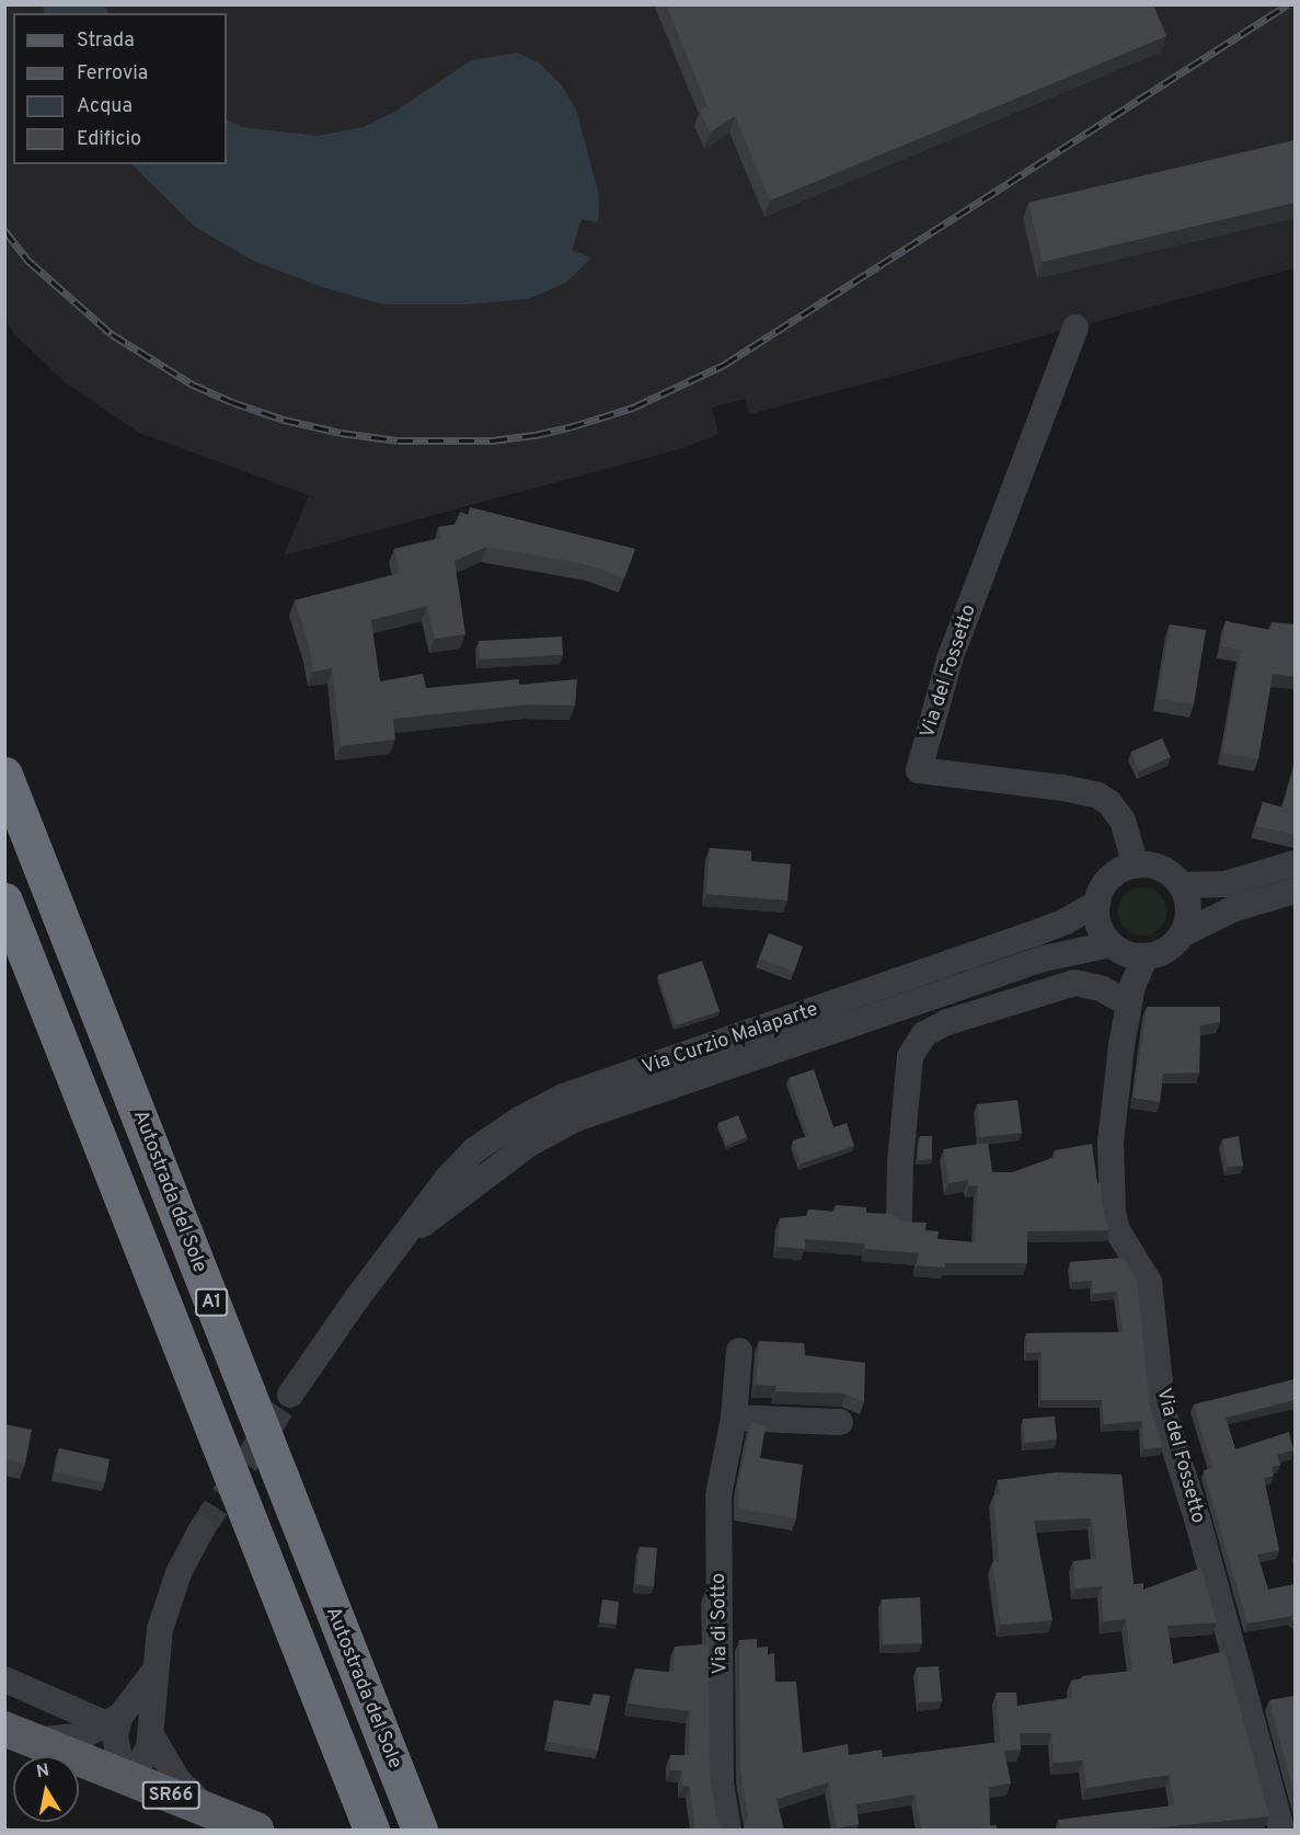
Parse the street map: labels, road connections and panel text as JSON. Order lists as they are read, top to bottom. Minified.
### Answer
{"streets":{"highway":["Autostrada del Sole","A1"],"main road":["SR66"],"street":["Via del Fossetto","Via Curzio Malaparte","Via di Sotto"]},"crossings":[["Via del Fossetto","Via Curzio Malaparte"]],"legend":["Strada","Ferrovia","Acqua","Edificio"],"north":"top"}
